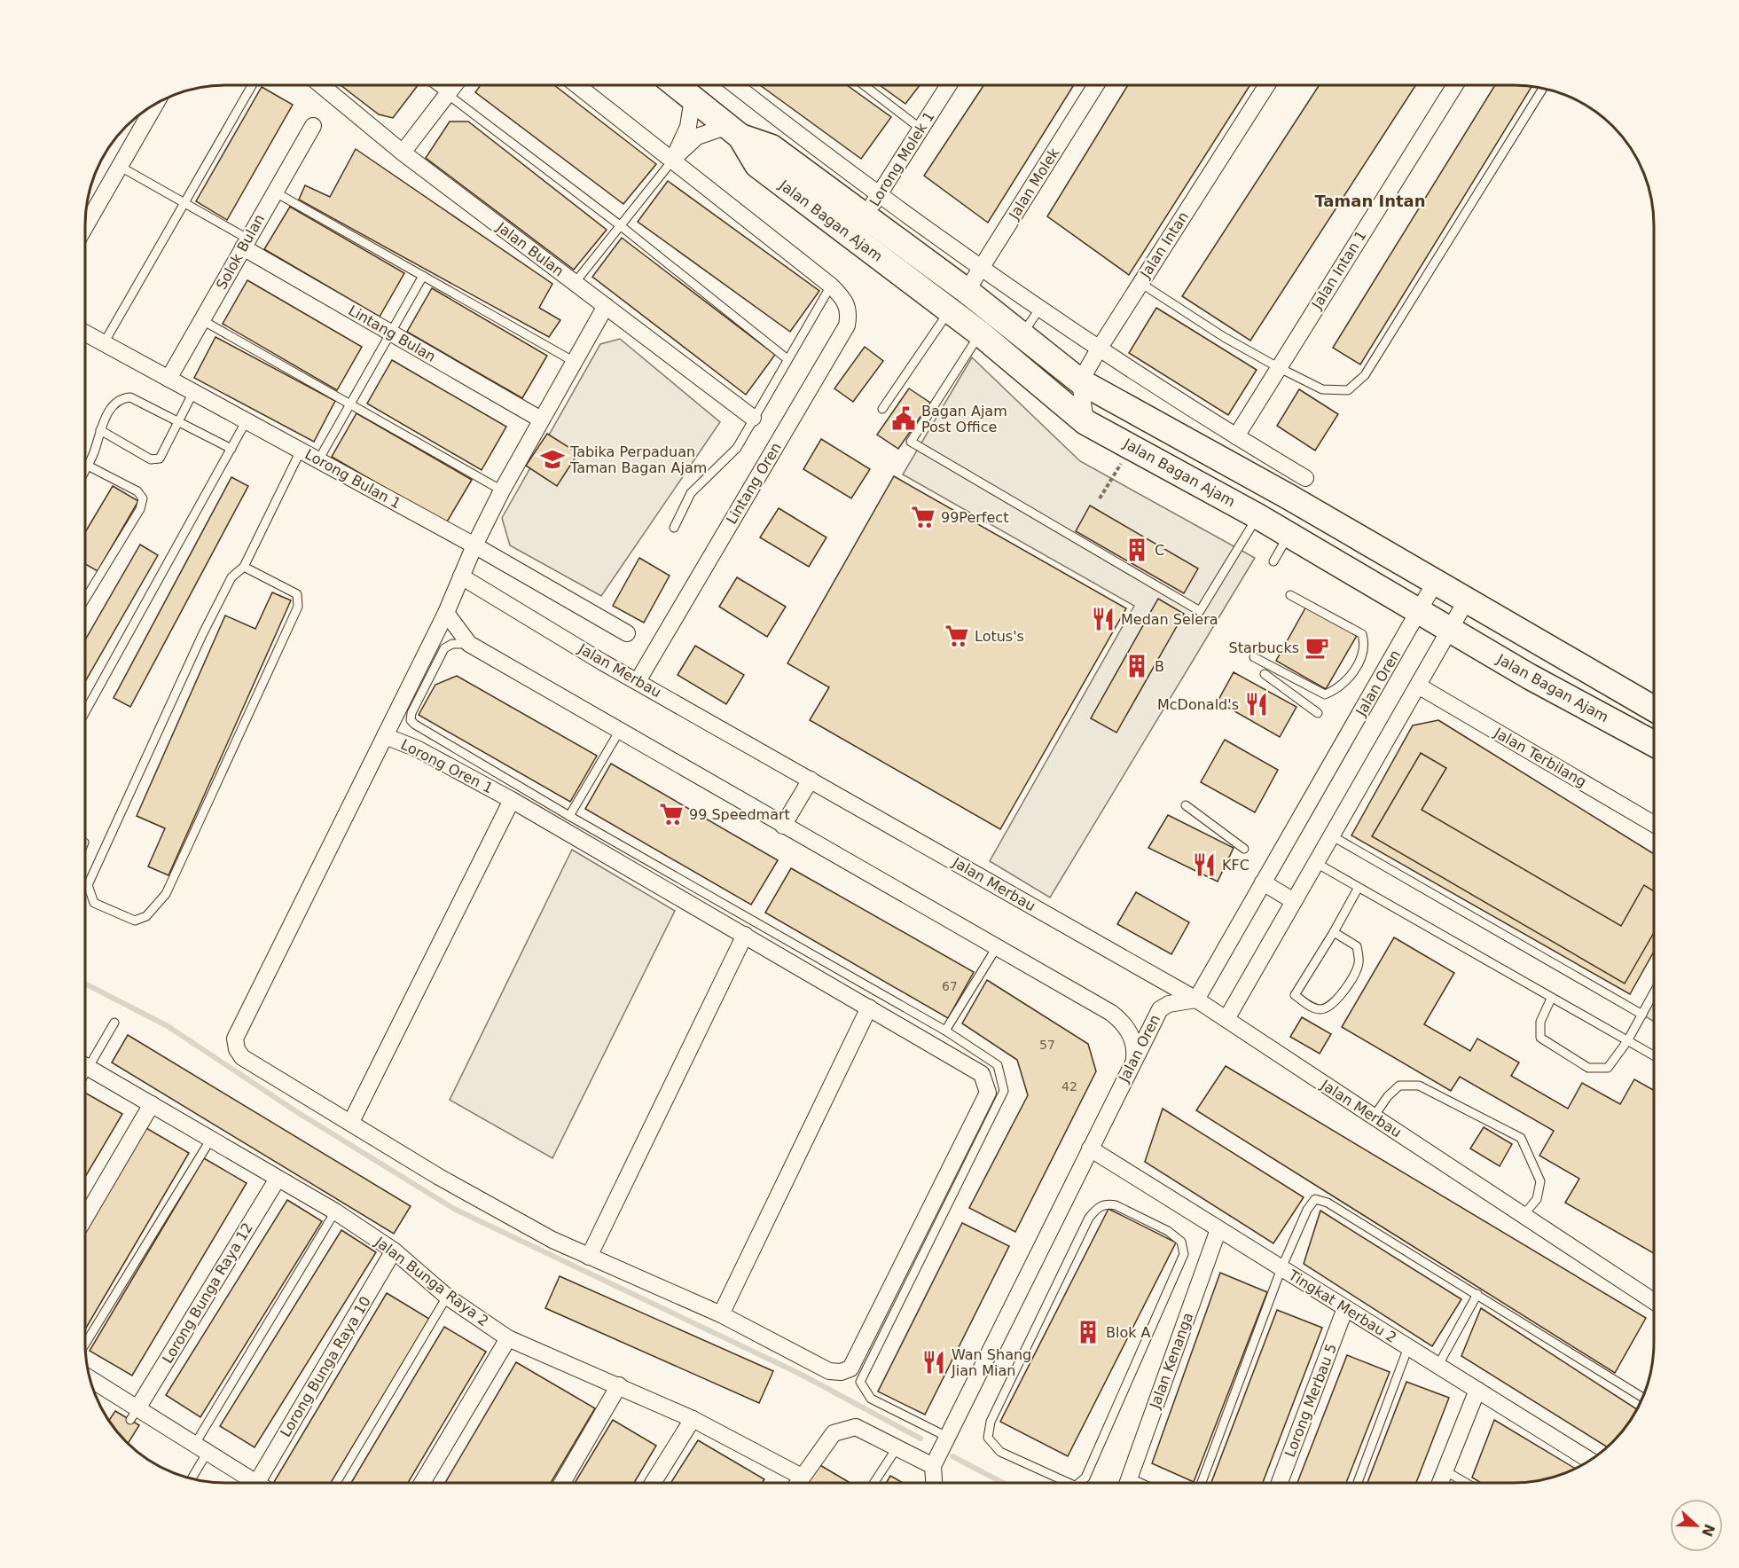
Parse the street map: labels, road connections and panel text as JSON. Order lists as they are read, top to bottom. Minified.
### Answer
{"streets":{"main road":["Jalan Bagan Ajam"],"street":["Lorong Molek 1","Jalan Molek","Jalan Intan","Jalan Bulan","Solok Bulan","Jalan Intan 1","Lintang Bulan","Lorong Bulan 1","Lintang Oren","Jalan Merbau","Jalan Oren","Jalan Terbilang","Lorong Oren 1","Jalan Bunga Raya 2","Lorong Bunga Raya 12","Tingkat Merbau 2","Jalan Kenanga","Lorong Bunga Raya 10","Lorong Merbau 5"]},"crossings":[["Lorong Molek 1","Jalan Bagan Ajam"],["Jalan Molek","Jalan Bagan Ajam"],["Jalan Bagan Ajam","Jalan Intan"],["Jalan Bagan Ajam","Jalan Oren"],["Solok Bulan","Lintang Bulan"],["Solok Bulan","Lorong Bulan 1"],["Lintang Oren","Jalan Merbau"],["Jalan Merbau","Jalan Oren"],["Jalan Oren","Tingkat Merbau 2"],["Jalan Bunga Raya 2","Lorong Bunga Raya 12"],["Jalan Bunga Raya 2","Lorong Bunga Raya 10"],["Tingkat Merbau 2","Jalan Kenanga"],["Tingkat Merbau 2","Lorong Merbau 5"]],"districts":["Taman Intan"],"places":{"public building":["Bagan Ajam Post Office"],"school or university":["Tabika Perpaduan Taman Bagan Ajam"],"supermarket":["99Perfect","Lotus's","99 Speedmart"],"building":["C","B","Blok A"],"restaurant":["Medan Selera","McDonald's","KFC","Wan Shang Jian Mian"],"cafe":["Starbucks"]},"house_numbers":["67","57","42"],"north":"right"}
